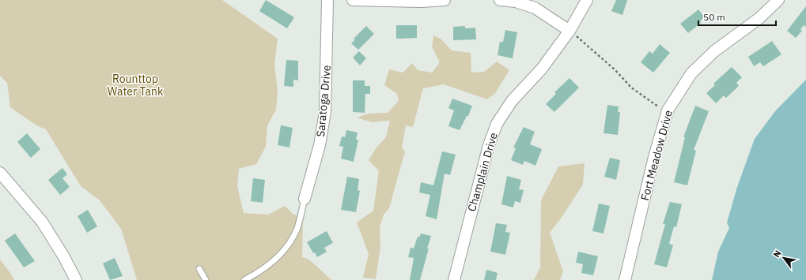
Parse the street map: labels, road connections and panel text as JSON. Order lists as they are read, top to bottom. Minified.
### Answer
{"streets":{"street":["Saratoga Drive","Fort Meadow Drive","Champlain Drive"]},"parks":["Rounttop Water Tank"],"scale_bar":"50 m","north":"top left"}
